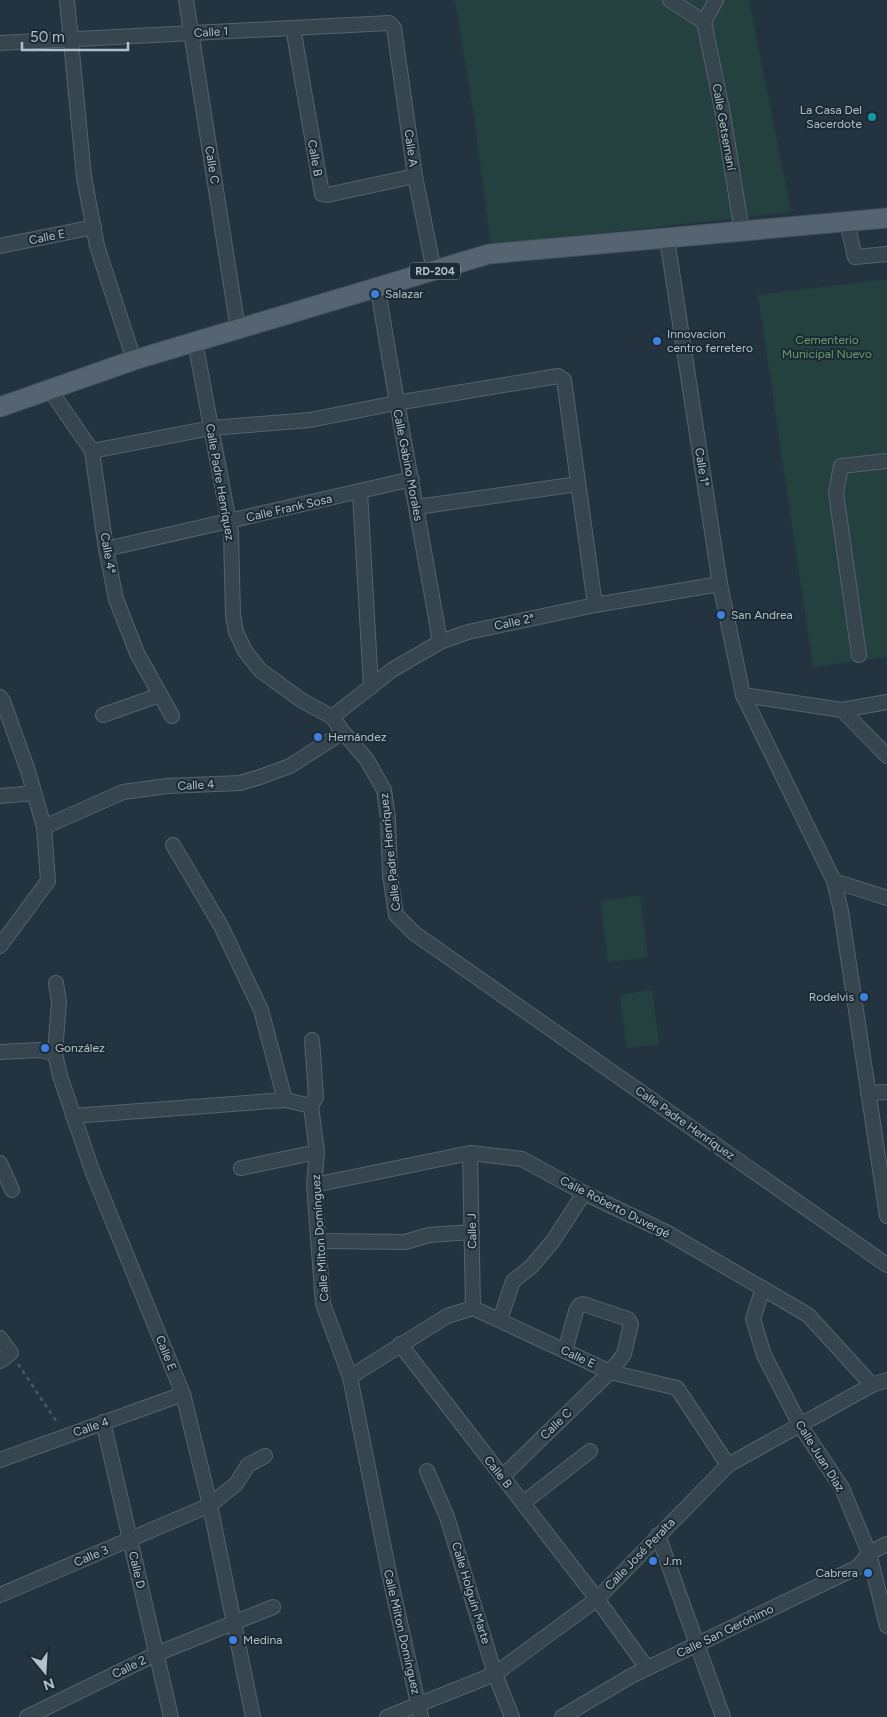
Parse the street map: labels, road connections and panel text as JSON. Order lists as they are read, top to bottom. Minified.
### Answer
{"streets":{"main road":["RD-204"],"street":["Calle 1","Calle Getsemaní","Calle A","Calle B","Calle C","Calle E","Calle Gabino Morales","Calle 1ª","Calle Padre Henríquez","Calle Frank Sosa","Calle 4ª","Calle 2ª","Calle 4","Calle Roberto Duvergé","Calle J","Calle Milton Domínguez","Calle Juan Díaz","Calle José Peralta","Calle 3","Calle D","Calle Holguín Marte","Calle San Gerónimo","Calle 2"]},"crossings":[["Calle 1","Calle A"],["Calle 1","Calle B"],["Calle 1","Calle C"],["Calle Getsemaní","RD-204"],["Calle A","Calle B"],["Calle A","RD-204"],["Calle B","Calle C"],["Calle B","Calle José Peralta"],["Calle B","Calle San Gerónimo"],["Calle C","Calle E"],["Calle C","RD-204"],["Calle E","Calle 4"],["Calle E","Calle J"],["Calle E","Calle José Peralta"],["Calle E","Calle 3"],["Calle E","Calle 2"],["RD-204","Calle Gabino Morales"],["RD-204","Calle 1ª"],["RD-204","Calle Padre Henríquez"],["RD-204","Calle 4ª"],["Calle Gabino Morales","Calle Frank Sosa"],["Calle Gabino Morales","Calle 2ª"],["Calle 1ª","Calle 2ª"],["Calle Padre Henríquez","Calle Frank Sosa"],["Calle Padre Henríquez","Calle 2ª"],["Calle Padre Henríquez","Calle 4"],["Calle Frank Sosa","Calle 4ª"],["Calle 4","Calle D"],["Calle Roberto Duvergé","Calle J"],["Calle Roberto Duvergé","Calle Milton Domínguez"],["Calle Roberto Duvergé","Calle Juan Díaz"],["Calle Roberto Duvergé","Calle José Peralta"],["Calle Milton Domínguez","Calle José Peralta"],["Calle Juan Díaz","Calle José Peralta"],["Calle Juan Díaz","Calle San Gerónimo"],["Calle José Peralta","Calle Holguín Marte"],["Calle 3","Calle D"],["Calle D","Calle 2"]],"parks":["Cementerio Municipal Nuevo"],"places":["La Casa Del Sacerdote","Salazar","Innovacion centro ferretero","San Andrea","Hernández","Rodelvis","González","J.m","Cabrera","Medina"],"scale_bar":"50 m","north":"bottom"}
